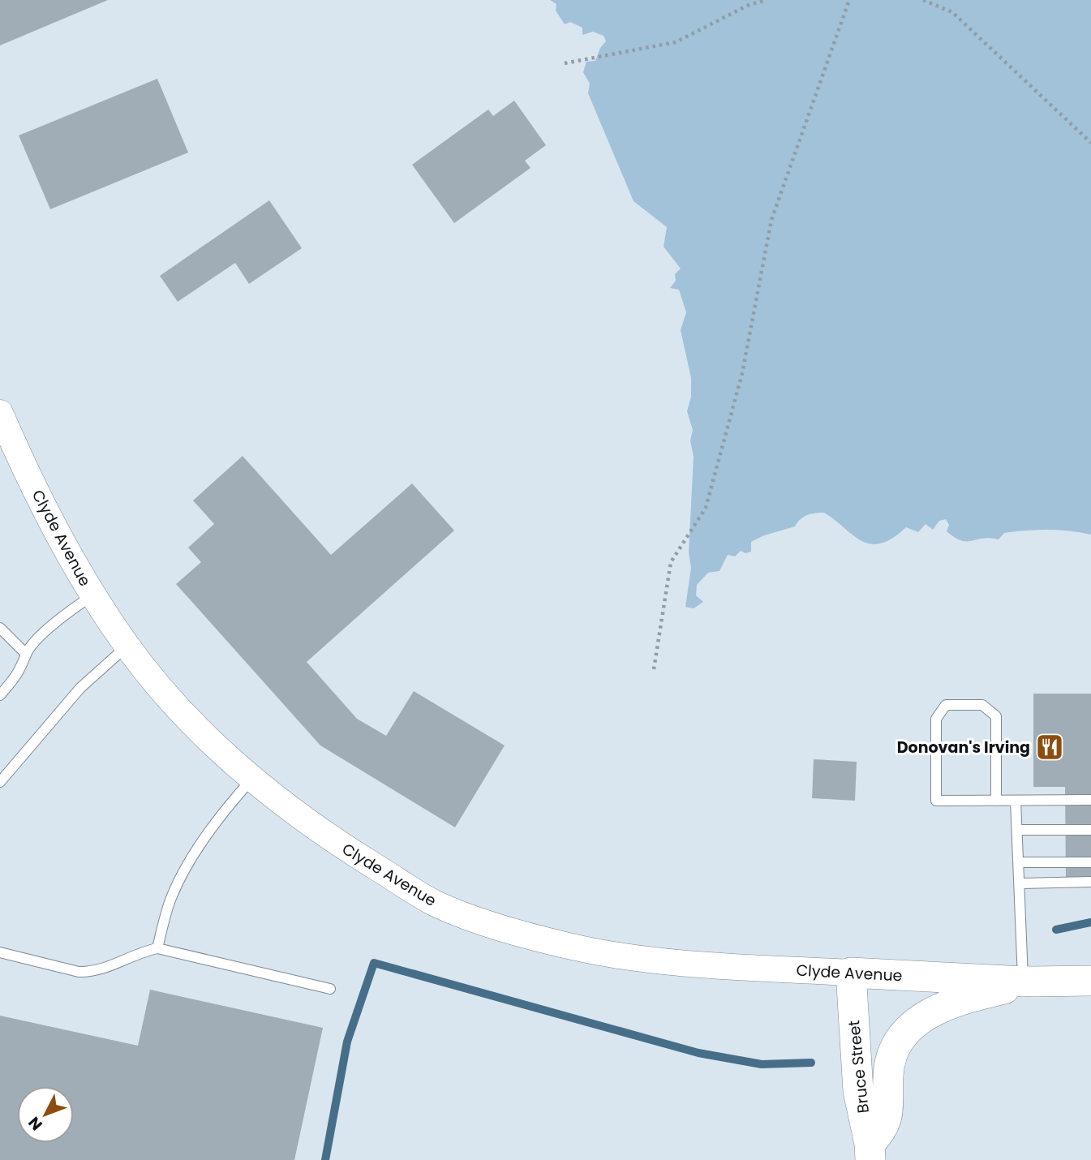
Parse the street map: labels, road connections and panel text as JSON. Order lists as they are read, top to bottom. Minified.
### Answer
{"streets":{"main road":["Clyde Avenue","Bruce Street"]},"crossings":[["Clyde Avenue","Bruce Street"]],"places":{"restaurant":["Donovan's Irving"]},"north":"bottom left"}
